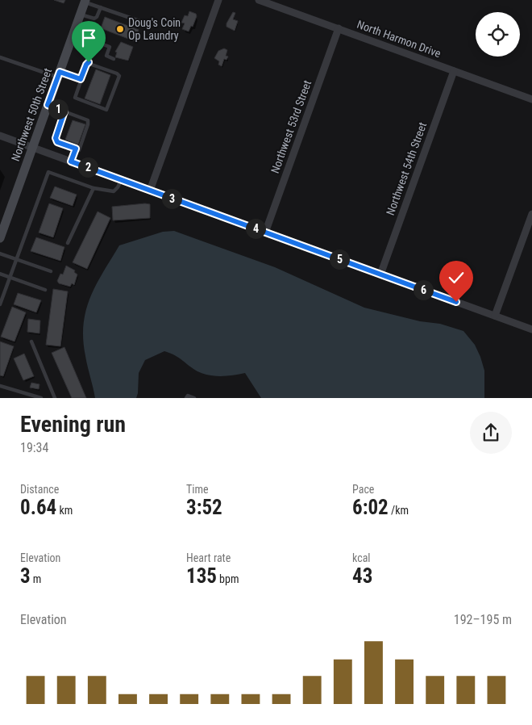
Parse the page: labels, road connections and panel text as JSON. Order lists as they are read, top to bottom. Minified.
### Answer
{"streets":{"main road":["Northwest 50th Street"],"street":["North Harmon Drive","Northwest 53rd Street","Northwest 54th Street"]},"crossings":[["North Harmon Drive","Northwest 53rd Street"],["North Harmon Drive","Northwest 54th Street"]],"places":["Doug's Coin Op Laundry"],"page":{"pins":["1","2","3","4","5","6"],"heading":["Evening run","19:34"],"stats":[["Distance","0.64 km"],["Time","3:52"],["Pace","6:02 /km"],["Elevation","3 m"],["Heart rate","135 bpm"],["kcal","43"]],"chart":["Elevation","192–195 m"]}}
